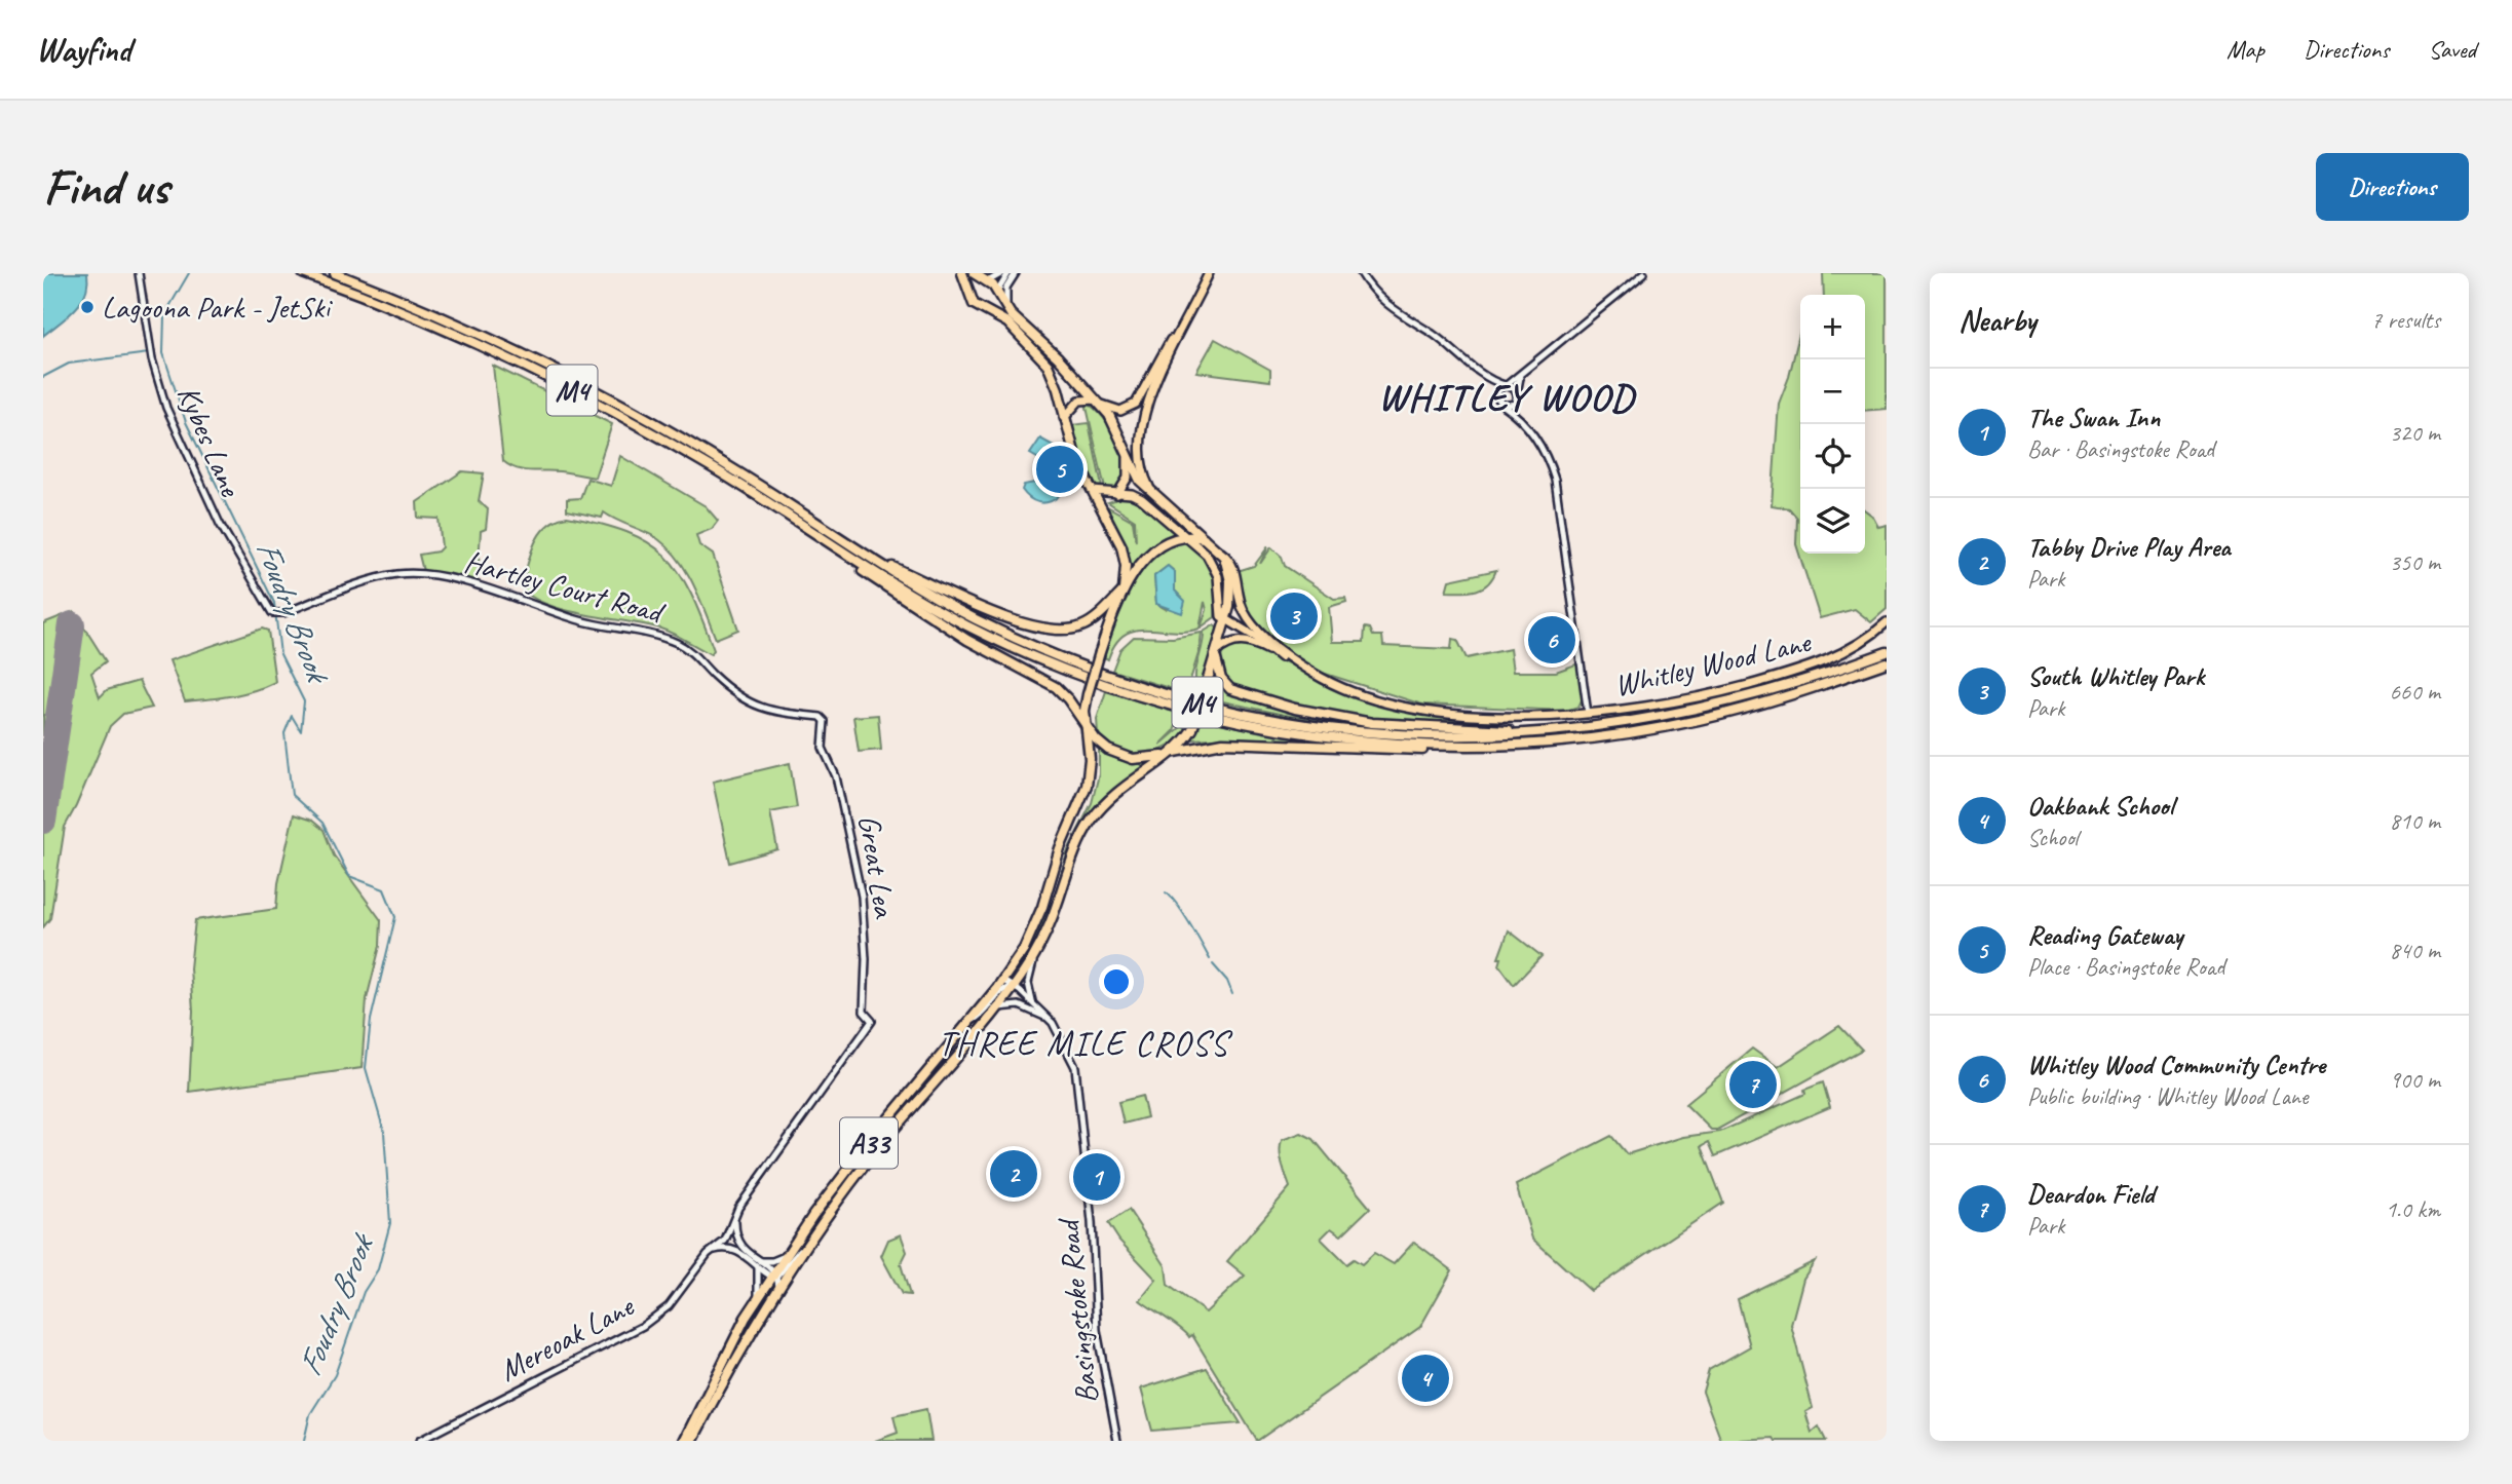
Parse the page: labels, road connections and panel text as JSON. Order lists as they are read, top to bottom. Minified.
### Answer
{"streets":{"highway":["M4","A33"],"main road":["Whitley Wood Lane"],"street":["Kybes Lane","Hartley Court Road","Great Lea","Basingstoke Road","Mereoak Lane"]},"crossings":[["M4","A33"],["Kybes Lane","Hartley Court Road"],["Hartley Court Road","Great Lea"],["A33","Basingstoke Road"]],"districts":["WHITLEY WOOD","THREE MILE CROSS"],"water":["Foudry Brook"],"places":["Lagoona Park - JetSki"],"page":{"header":"Wayfind","nav":["Map","Directions","Saved"],"buttons":"Directions","title":"Find us","heading":["Nearby","7 results"],"map_buttons":["+","−"],"list":[{"mark":"1","name":"The Swan Inn","note":"Bar · Basingstoke Road","value":"320 m"},{"mark":"2","name":"Tabby Drive Play Area","note":"Park","value":"350 m"},{"mark":"3","name":"South Whitley Park","note":"Park","value":"660 m"},{"mark":"4","name":"Oakbank School","note":"School","value":"810 m"},{"mark":"5","name":"Reading Gateway","note":"Place · Basingstoke Road","value":"840 m"},{"mark":"6","name":"Whitley Wood Community Centre","note":"Public building · Whitley Wood Lane","value":"900 m"},{"mark":"7","name":"Deardon Field","note":"Park","value":"1.0 km"}],"pins":["5","3","6","7","2","1","4"]}}
